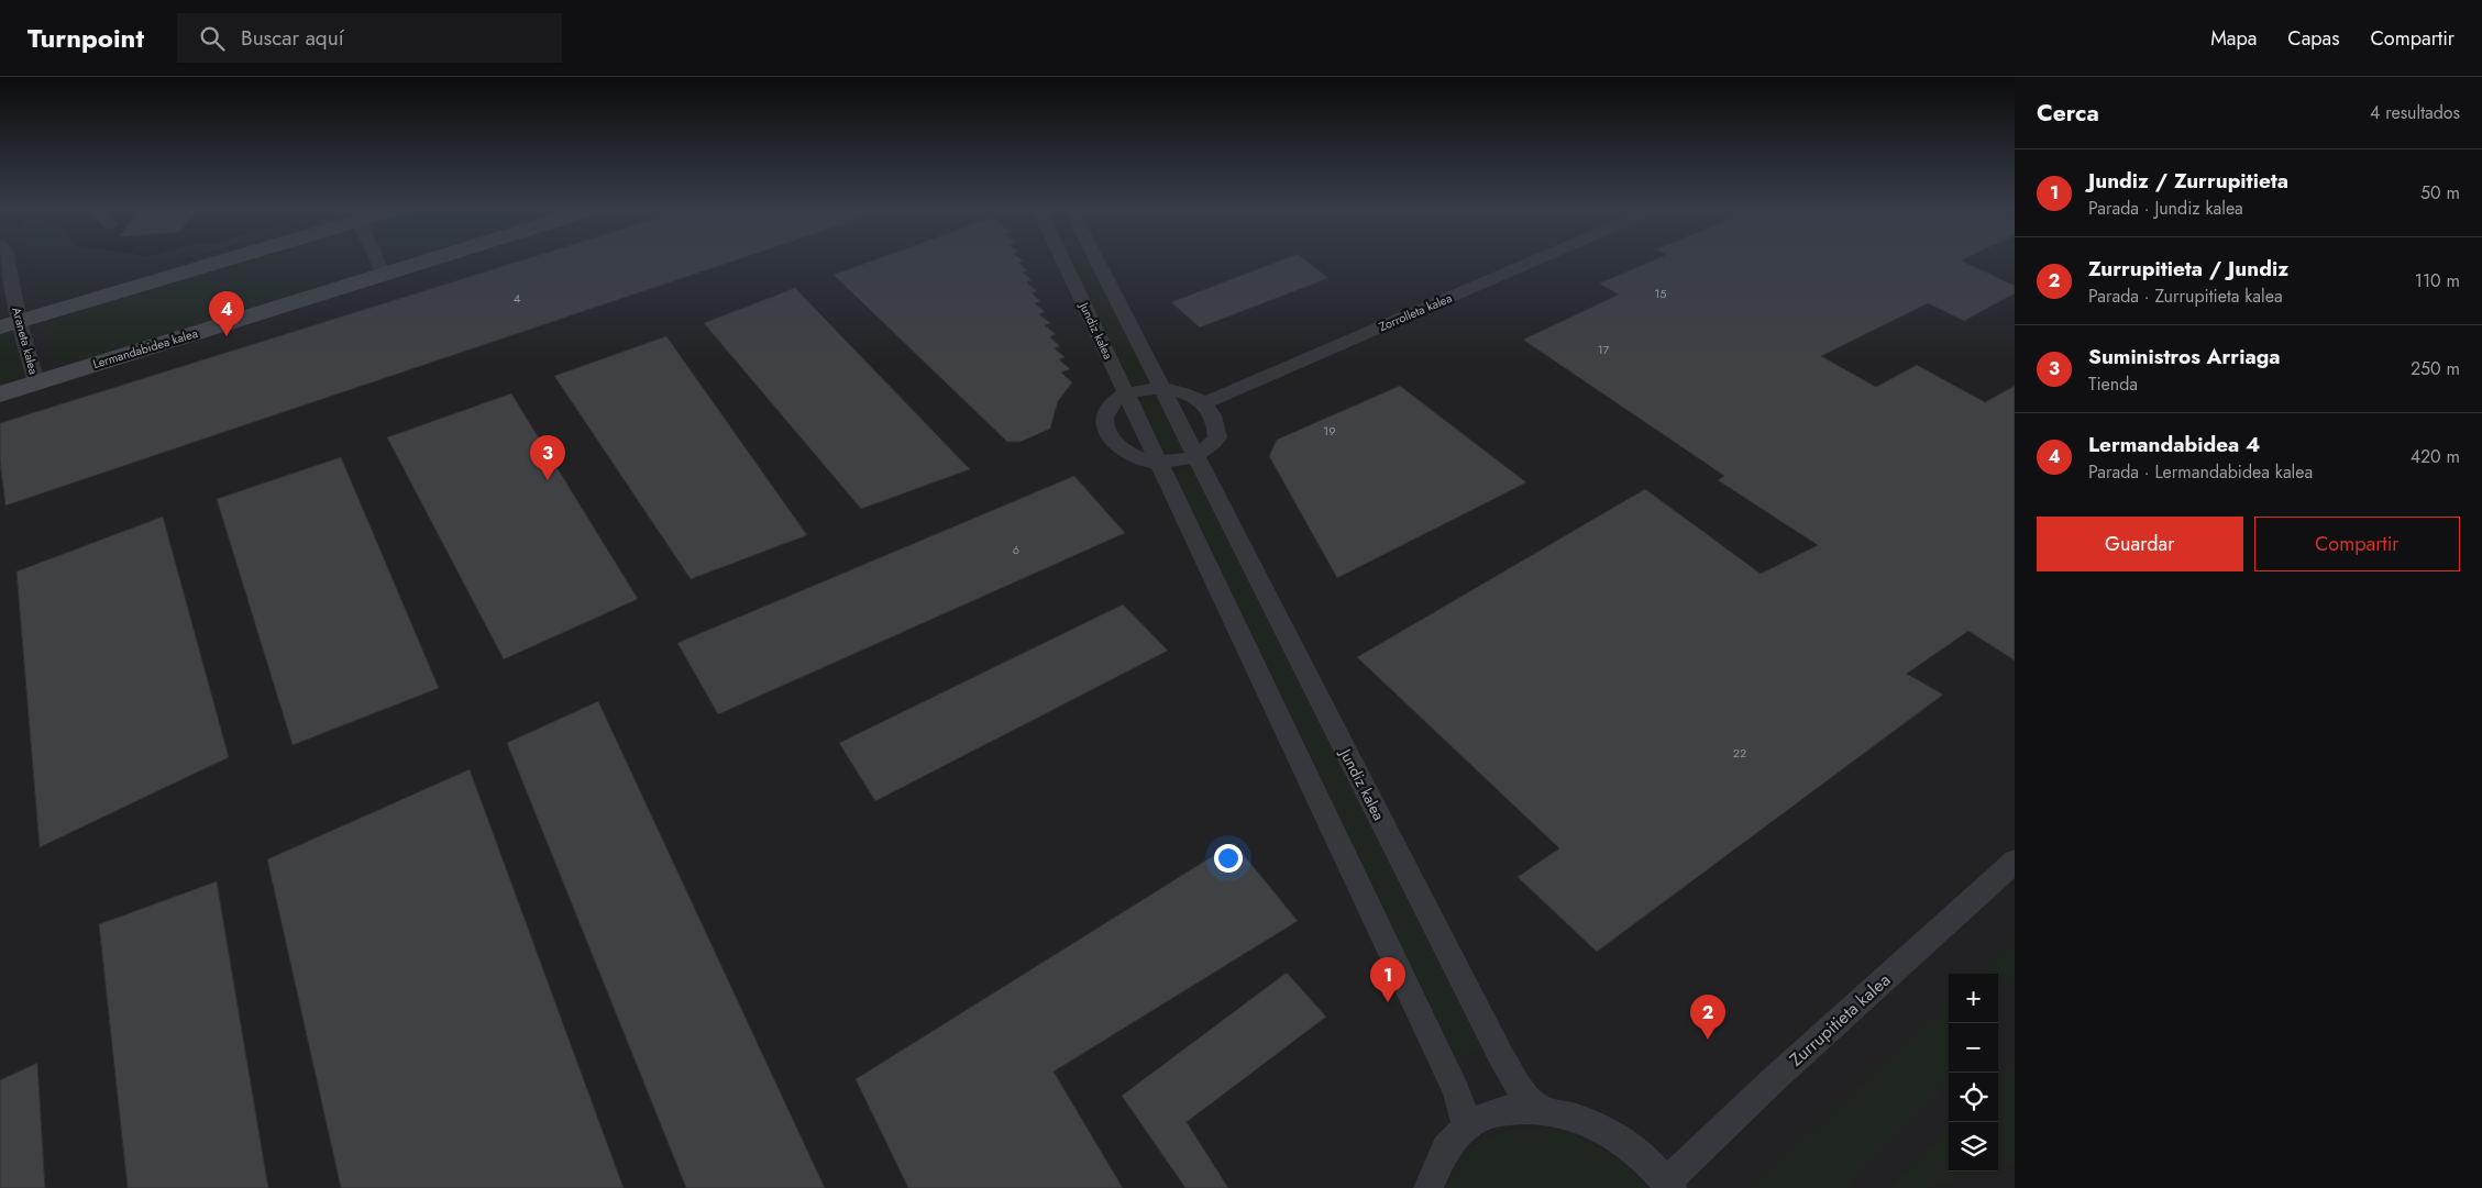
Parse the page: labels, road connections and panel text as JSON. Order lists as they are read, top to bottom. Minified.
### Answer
{"streets":{"street":["Zorrolleta kalea","Jundiz kalea","Araneta kalea","Lermandabidea kalea","Zurrupitieta kalea"]},"crossings":[["Araneta kalea","Lermandabidea kalea"]],"house_numbers":["15","4","17","19","6","22"],"page":{"header":"Turnpoint","search":"Buscar aquí","nav":["Mapa","Capas","Compartir"],"heading":["Cerca","4 resultados"],"list":[{"mark":"1","name":"Jundiz / Zurrupitieta","note":"Parada · Jundiz kalea","value":"50 m"},{"mark":"2","name":"Zurrupitieta / Jundiz","note":"Parada · Zurrupitieta kalea","value":"110 m"},{"mark":"3","name":"Suministros Arriaga","note":"Tienda","value":"250 m"},{"mark":"4","name":"Lermandabidea 4","note":"Parada · Lermandabidea kalea","value":"420 m"}],"pins":["4","3","1","2"],"buttons":["Guardar","Compartir"],"map_buttons":["+","−"]}}
